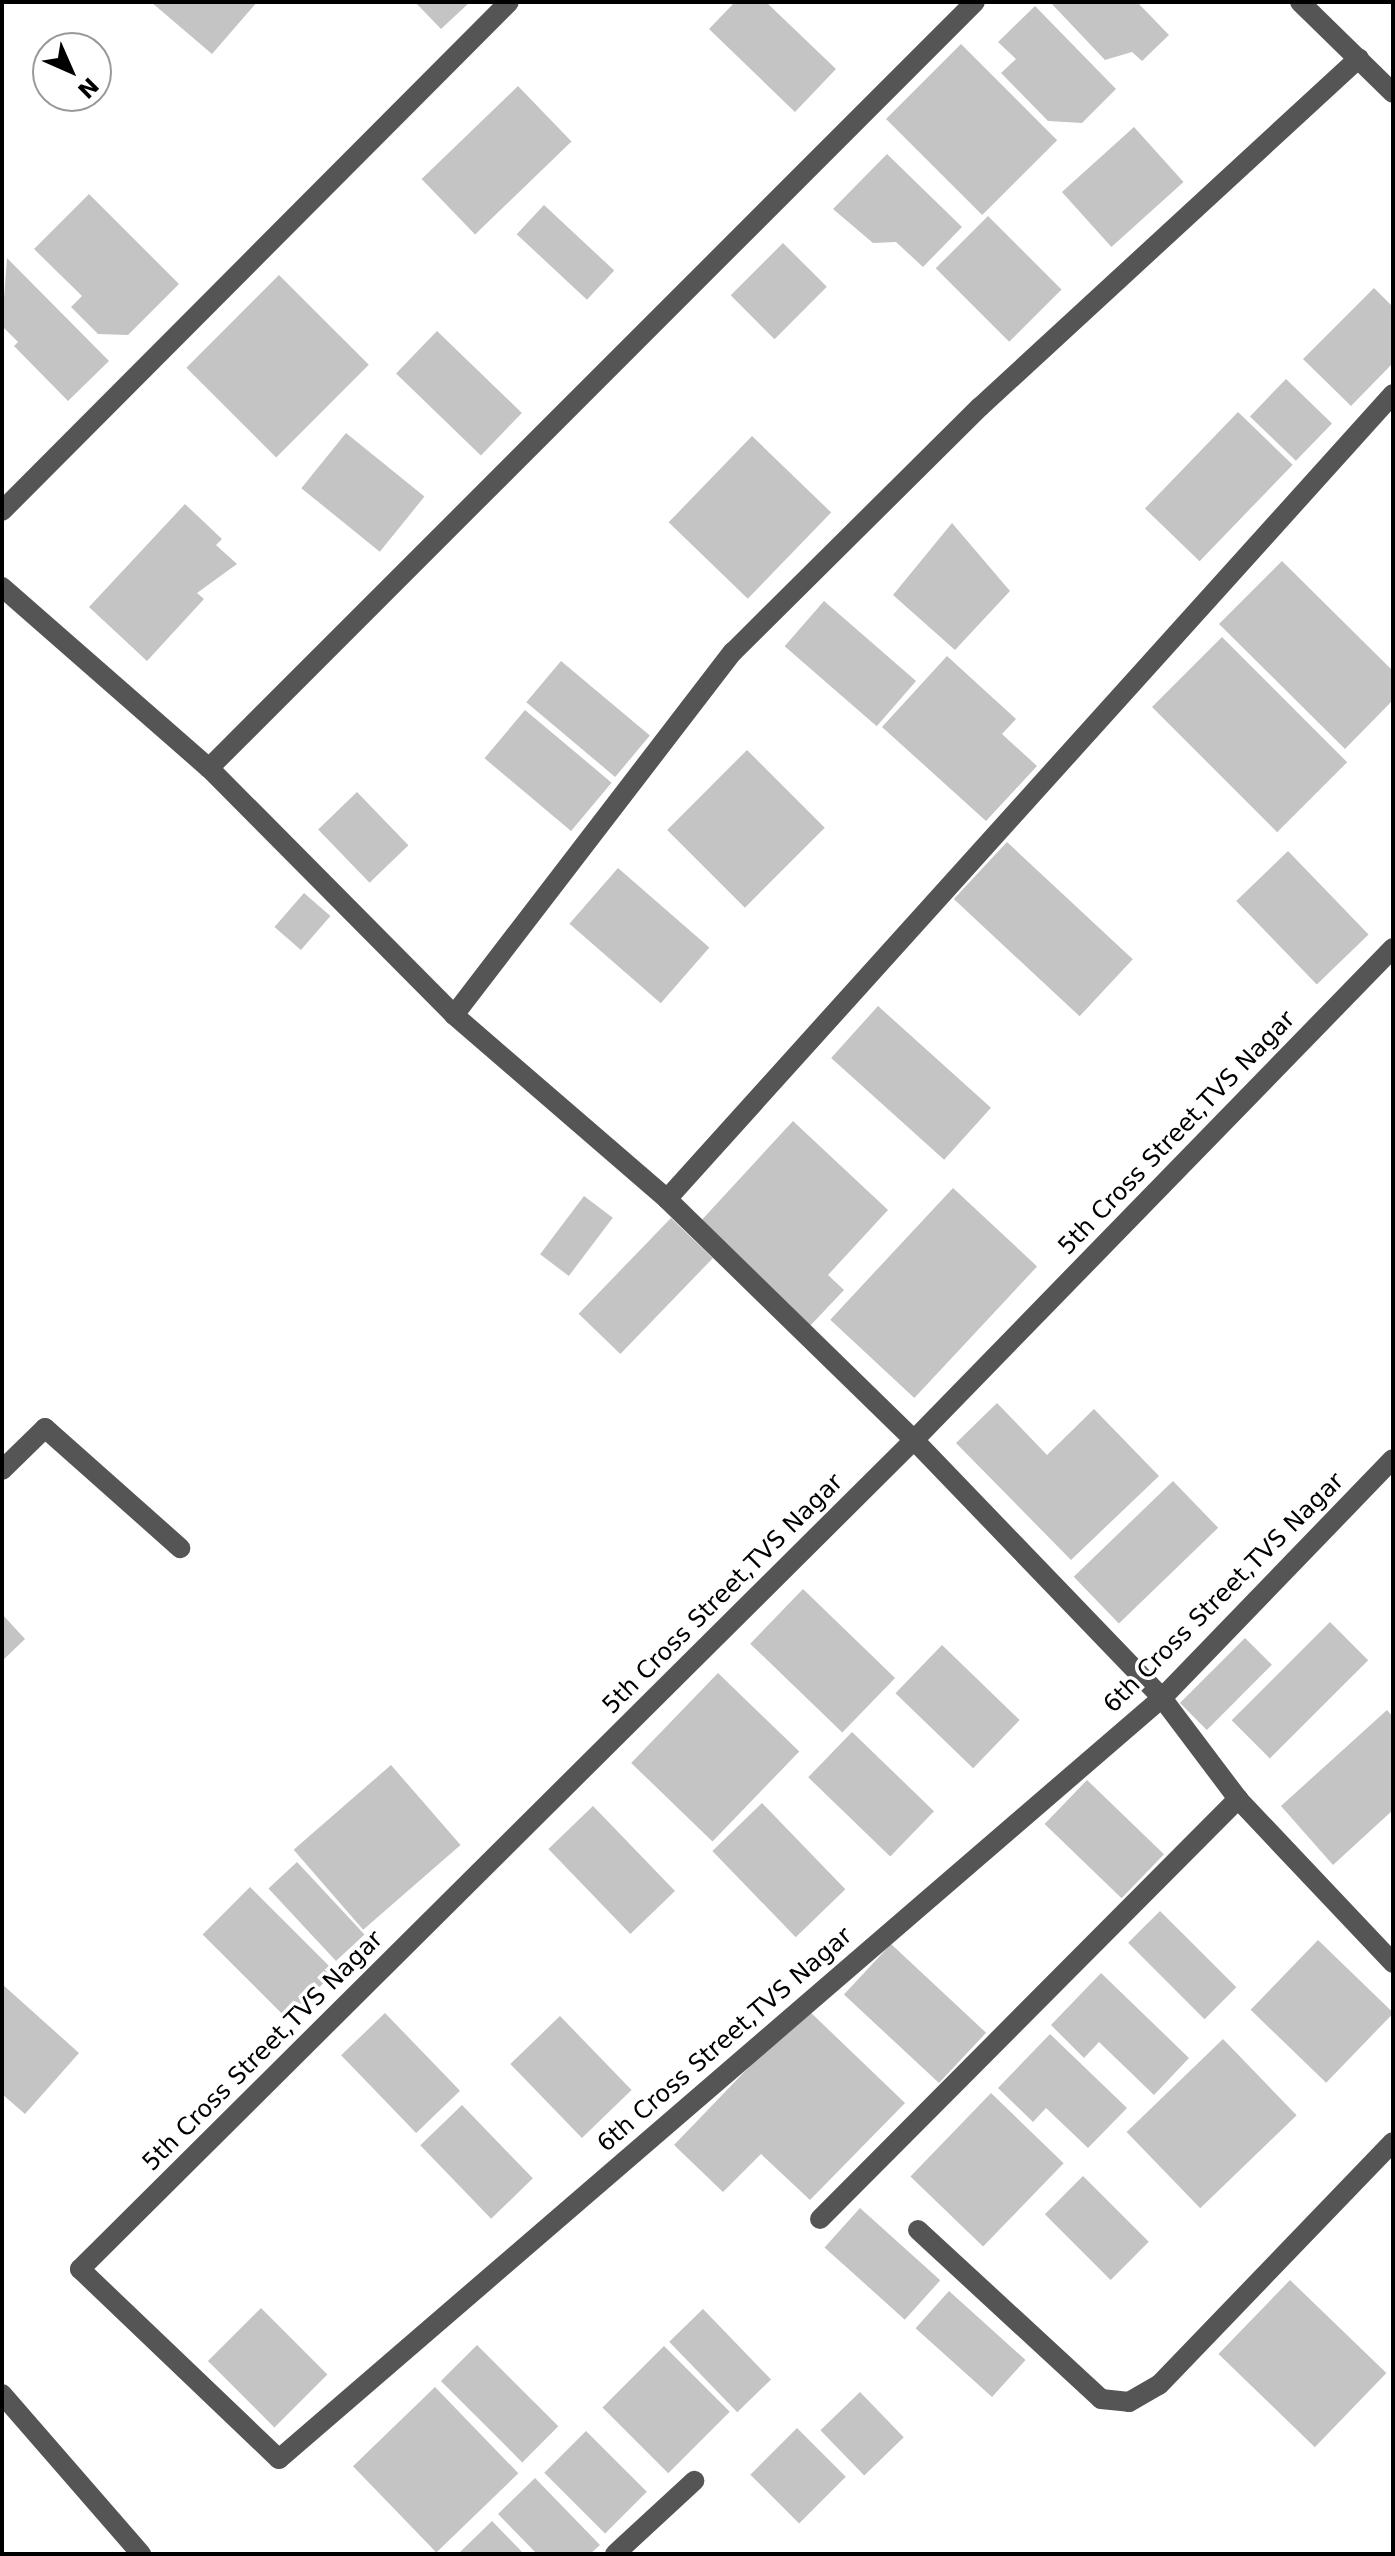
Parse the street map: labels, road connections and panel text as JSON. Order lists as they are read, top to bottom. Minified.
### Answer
{"streets":{"street":["5th Cross Street,TVS Nagar","6th Cross Street,TVS Nagar"]},"crossings":[["5th Cross Street,TVS Nagar","6th Cross Street,TVS Nagar"]],"north":"bottom right"}
